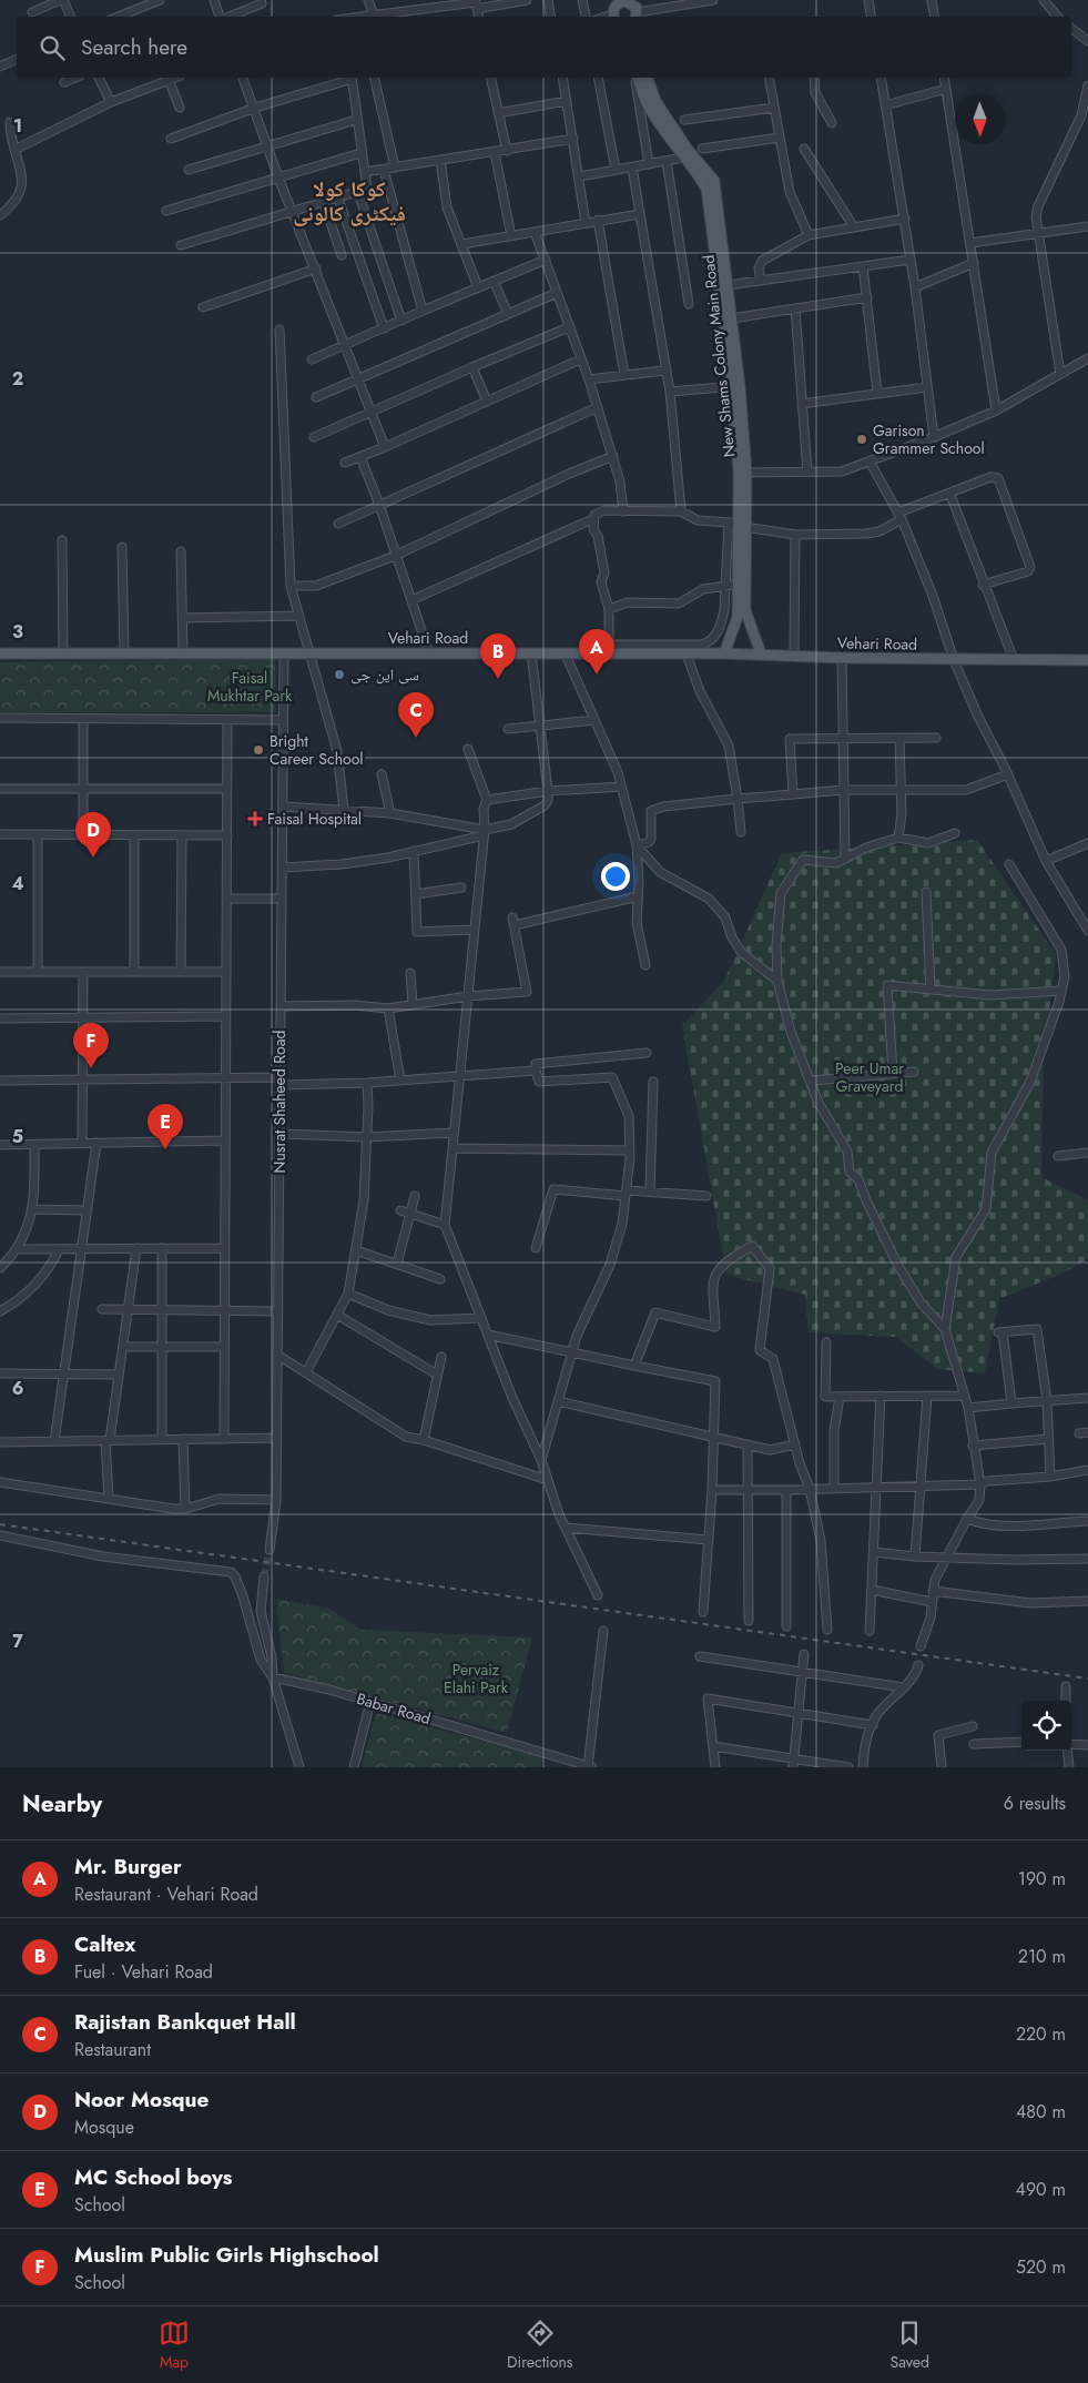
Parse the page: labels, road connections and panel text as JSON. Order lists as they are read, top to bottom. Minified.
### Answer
{"streets":{"main road":["New Shams Colony Main Road","Vehari Road"],"street":["Nusrat Shaheed Road","Babar Road"]},"crossings":[["New Shams Colony Main Road","Vehari Road"],["Vehari Road","Nusrat Shaheed Road"]],"districts":["کوکا کولا فیکٹری کالونی"],"parks":["Faisal Mukhtar Park","Peer Umar Graveyard","Pervaiz Elahi Park"],"places":{"other":["Garison Grammer School","سی این جی","Bright Career School"],"health":["Faisal Hospital"]},"north":"bottom","page":{"search":"Search here","pins":["A","B","C","D","F","E"],"heading":["Nearby","6 results"],"list":[{"mark":"A","name":"Mr. Burger","note":"Restaurant · Vehari Road","value":"190 m"},{"mark":"B","name":"Caltex","note":"Fuel · Vehari Road","value":"210 m"},{"mark":"C","name":"Rajistan Bankquet Hall","note":"Restaurant","value":"220 m"},{"mark":"D","name":"Noor Mosque","note":"Mosque","value":"480 m"},{"mark":"E","name":"MC School boys","note":"School","value":"490 m"},{"mark":"F","name":"Muslim Public Girls Highschool","note":"School","value":"520 m"}],"nav":["Map","Directions","Saved"]},"grid":{"rows":["1","2","3","4","5","6","7"]}}
